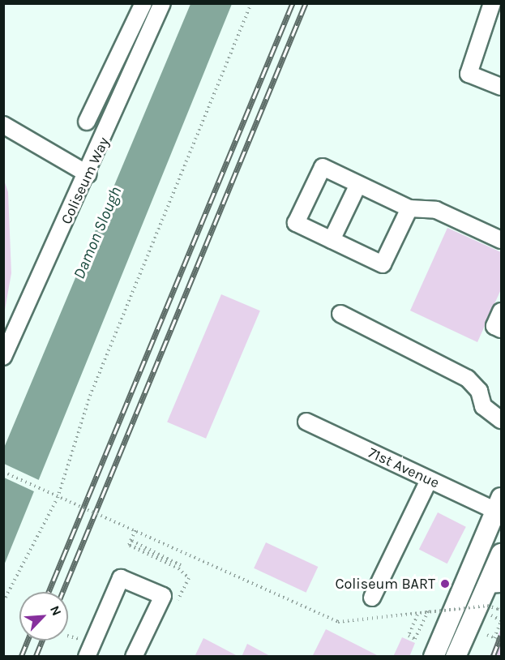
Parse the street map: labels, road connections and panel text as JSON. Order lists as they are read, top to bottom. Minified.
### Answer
{"streets":{"street":["Coliseum Way","71st Avenue"]},"water":["Damon Slough"],"places":["Coliseum BART"],"north":"top right"}
